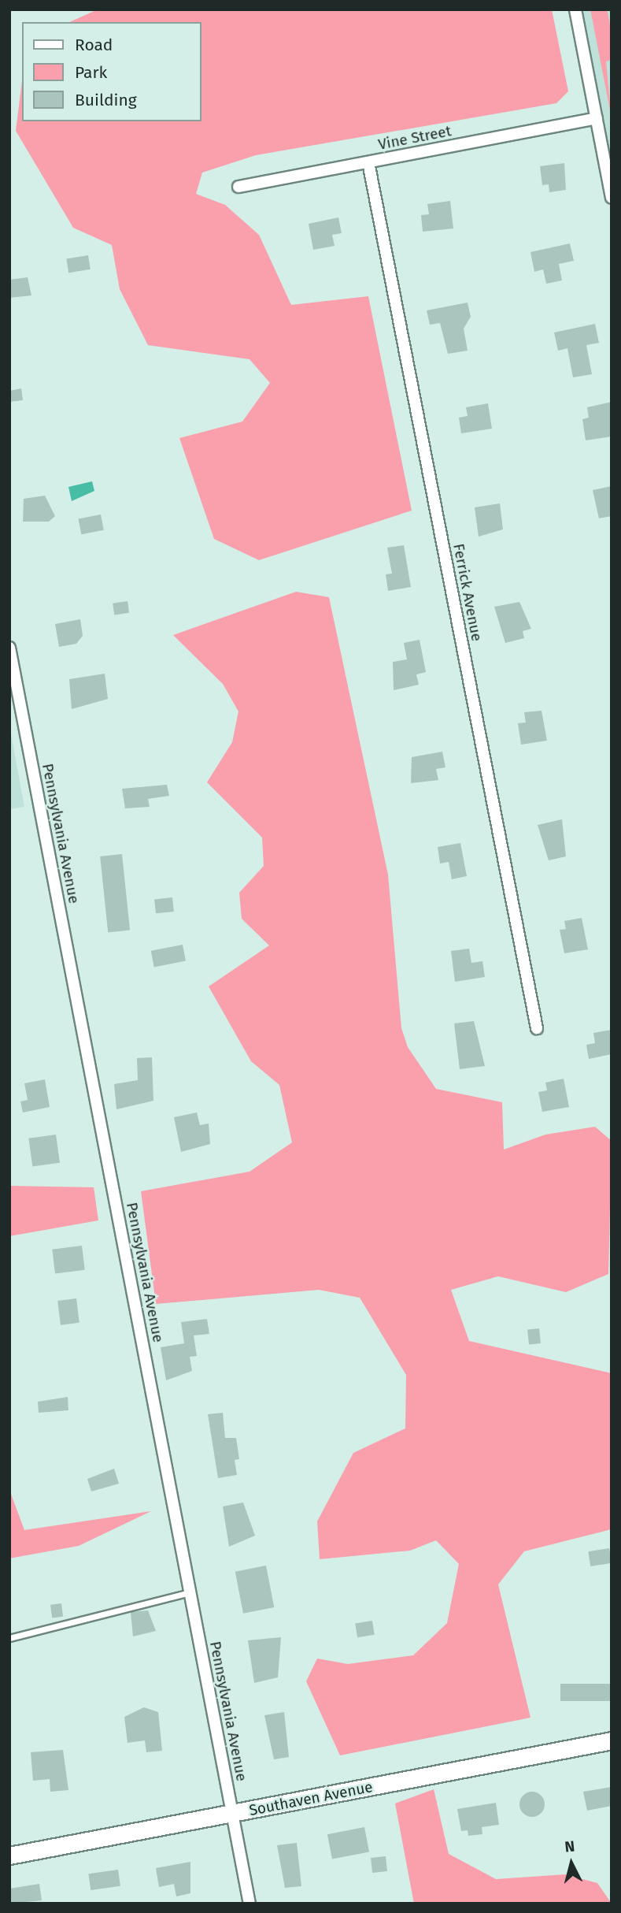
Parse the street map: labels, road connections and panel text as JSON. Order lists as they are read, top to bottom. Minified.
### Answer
{"streets":{"street":["Vine Street","Ferrick Avenue","Pennsylvania Avenue","Southaven Avenue"]},"crossings":[["Vine Street","Ferrick Avenue"],["Pennsylvania Avenue","Southaven Avenue"]],"legend":["Road","Park","Building"],"north":"top"}
